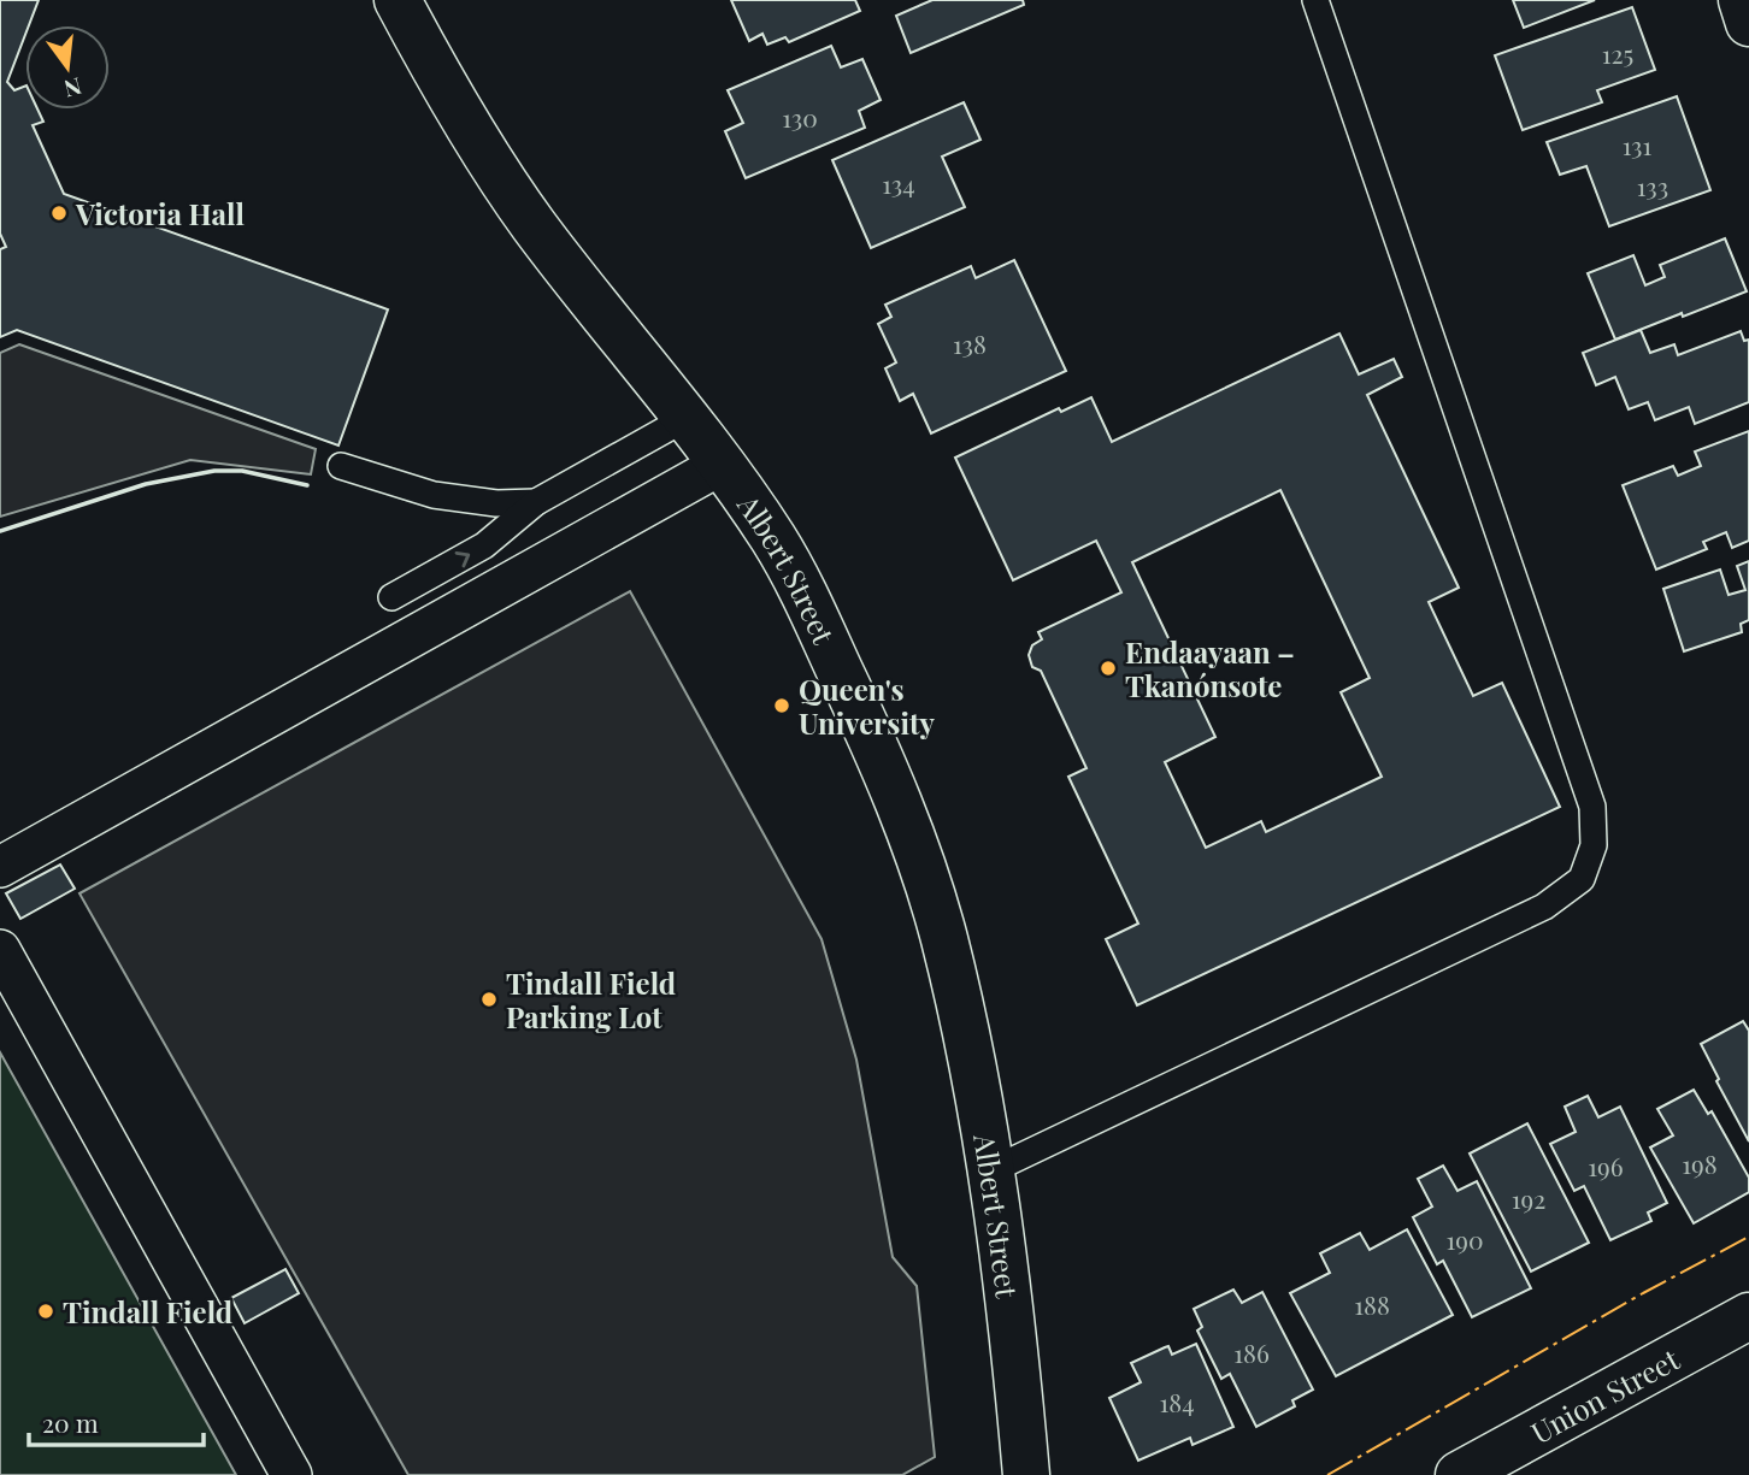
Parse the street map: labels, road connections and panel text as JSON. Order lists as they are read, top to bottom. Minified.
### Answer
{"streets":{"main road":["Albert Street","Union Street"]},"places":["Victoria Hall","Endaayaan – Tkanónsote","Queen's University","Tindall Field Parking Lot","Tindall Field"],"house_numbers":["125","130","131","134","133","138","198","196","192","190","188","186","184"],"scale_bar":"20 m","north":"bottom"}
